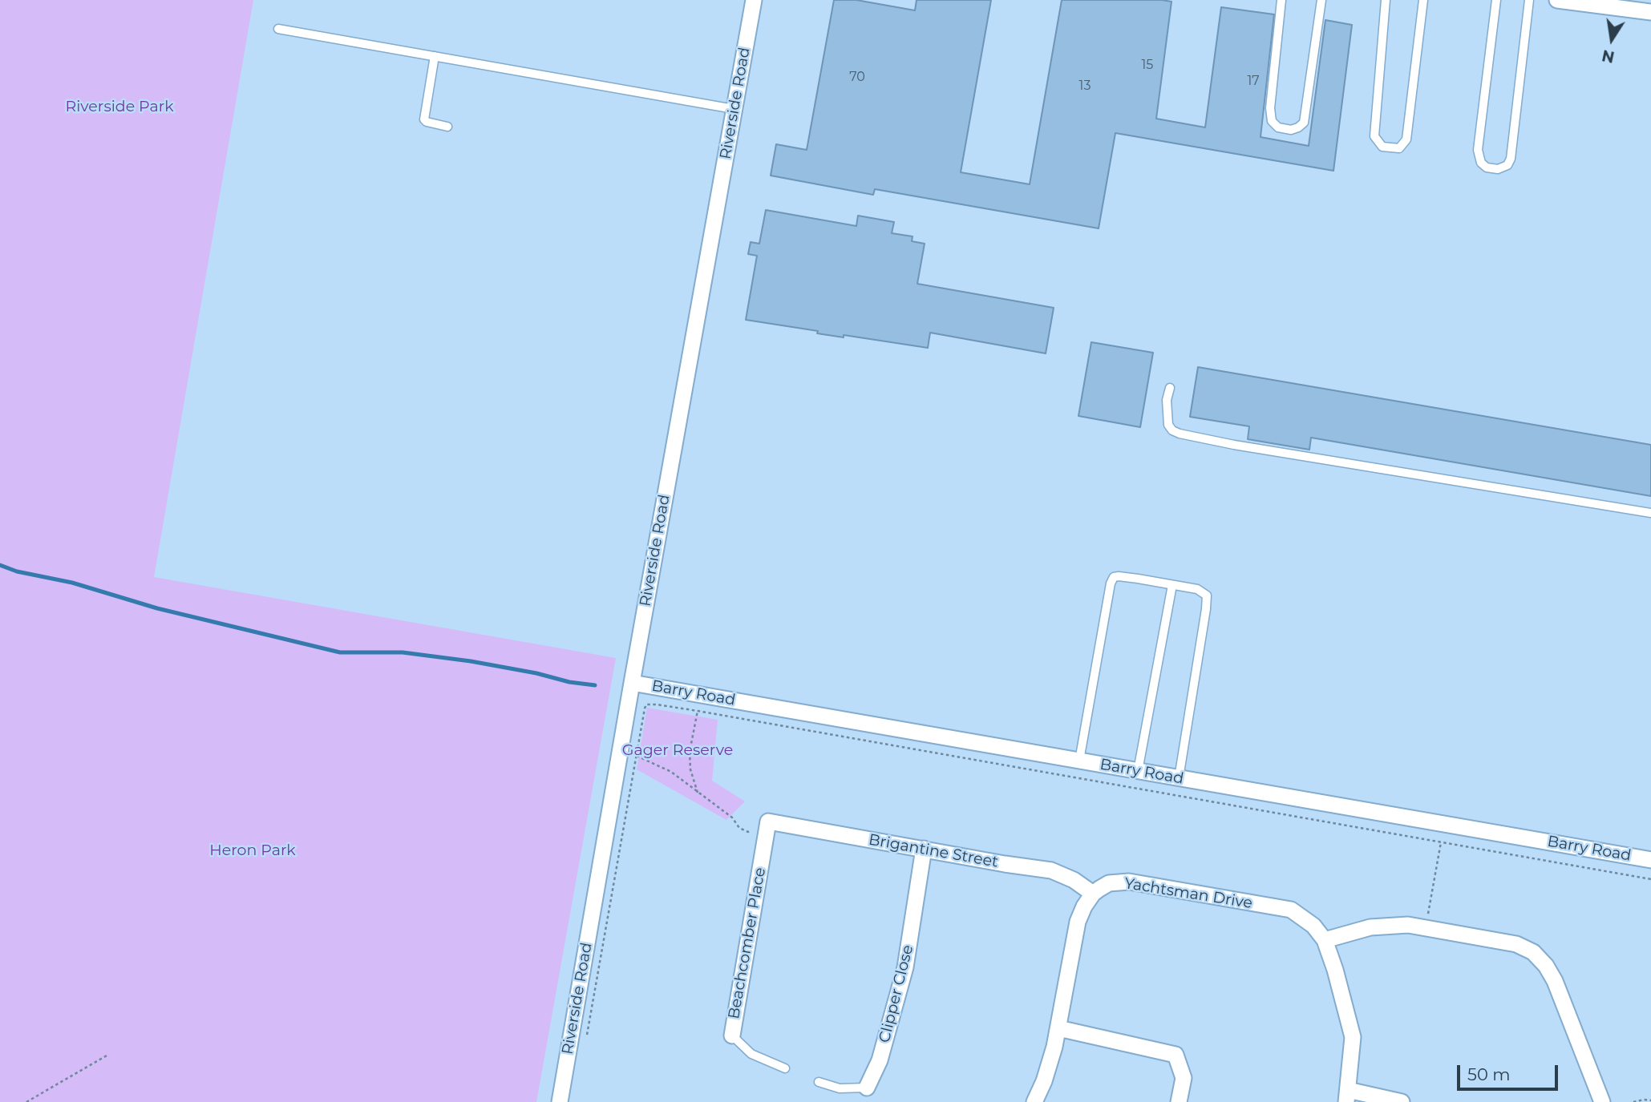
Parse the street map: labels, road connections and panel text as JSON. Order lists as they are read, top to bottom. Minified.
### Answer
{"streets":{"street":["Riverside Road","Barry Road","Brigantine Street","Yachtsman Drive","Beachcomber Place","Clipper Close"]},"crossings":[["Riverside Road","Barry Road"],["Brigantine Street","Yachtsman Drive"],["Brigantine Street","Beachcomber Place"],["Brigantine Street","Clipper Close"]],"parks":["Riverside Park","Gager Reserve","Heron Park"],"house_numbers":["15","70","17","13"],"scale_bar":"50 m","north":"bottom"}
